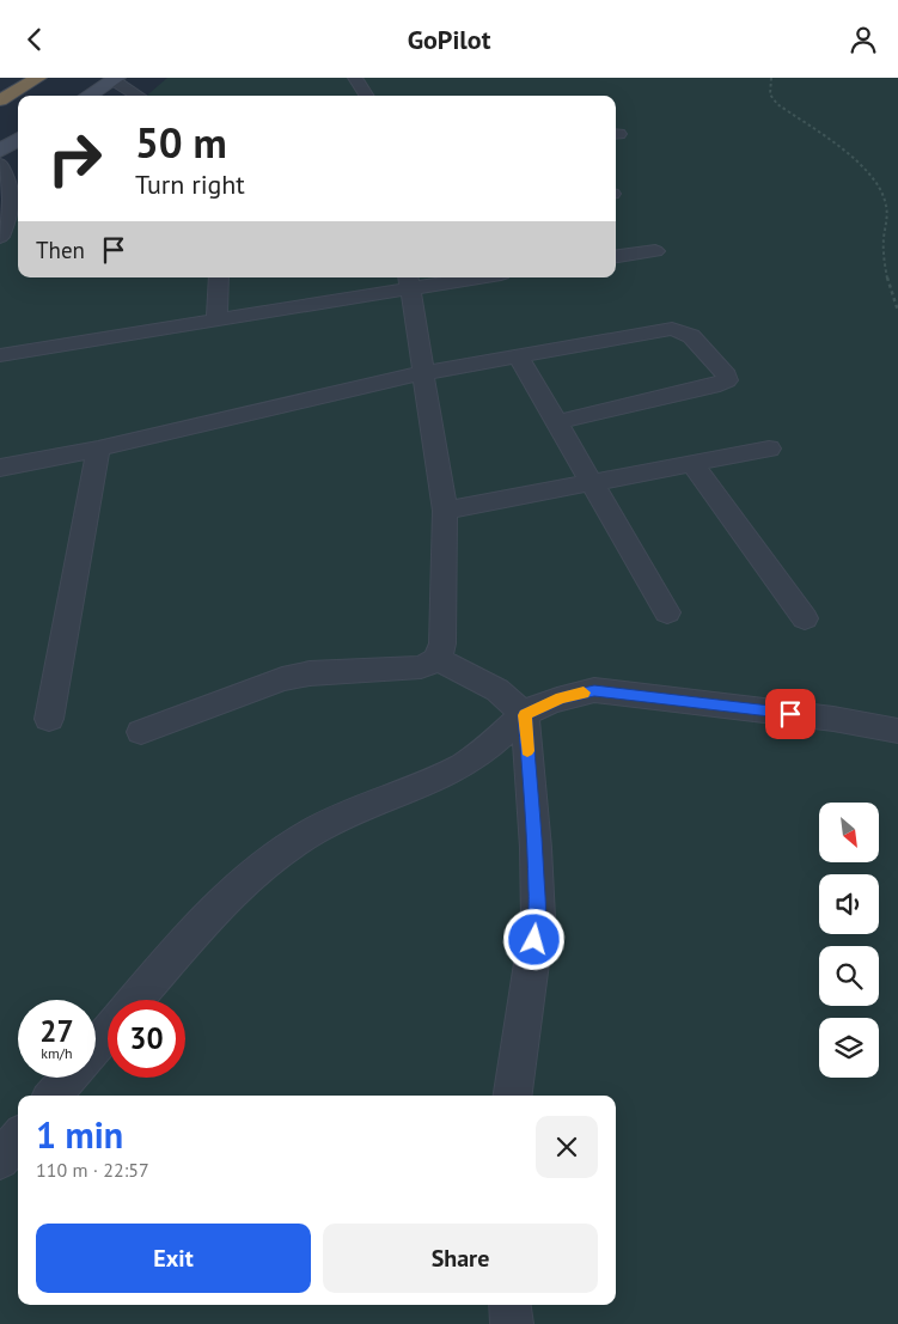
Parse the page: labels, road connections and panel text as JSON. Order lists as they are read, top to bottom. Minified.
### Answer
{"north":"bottom right","page":{"header":"GoPilot","turn":["50 m","Turn right"],"then":"Then","speed":"27 km/h","limit":"30","heading":["1 min","110 m · 22:57"],"buttons":["Exit","Share"]}}
